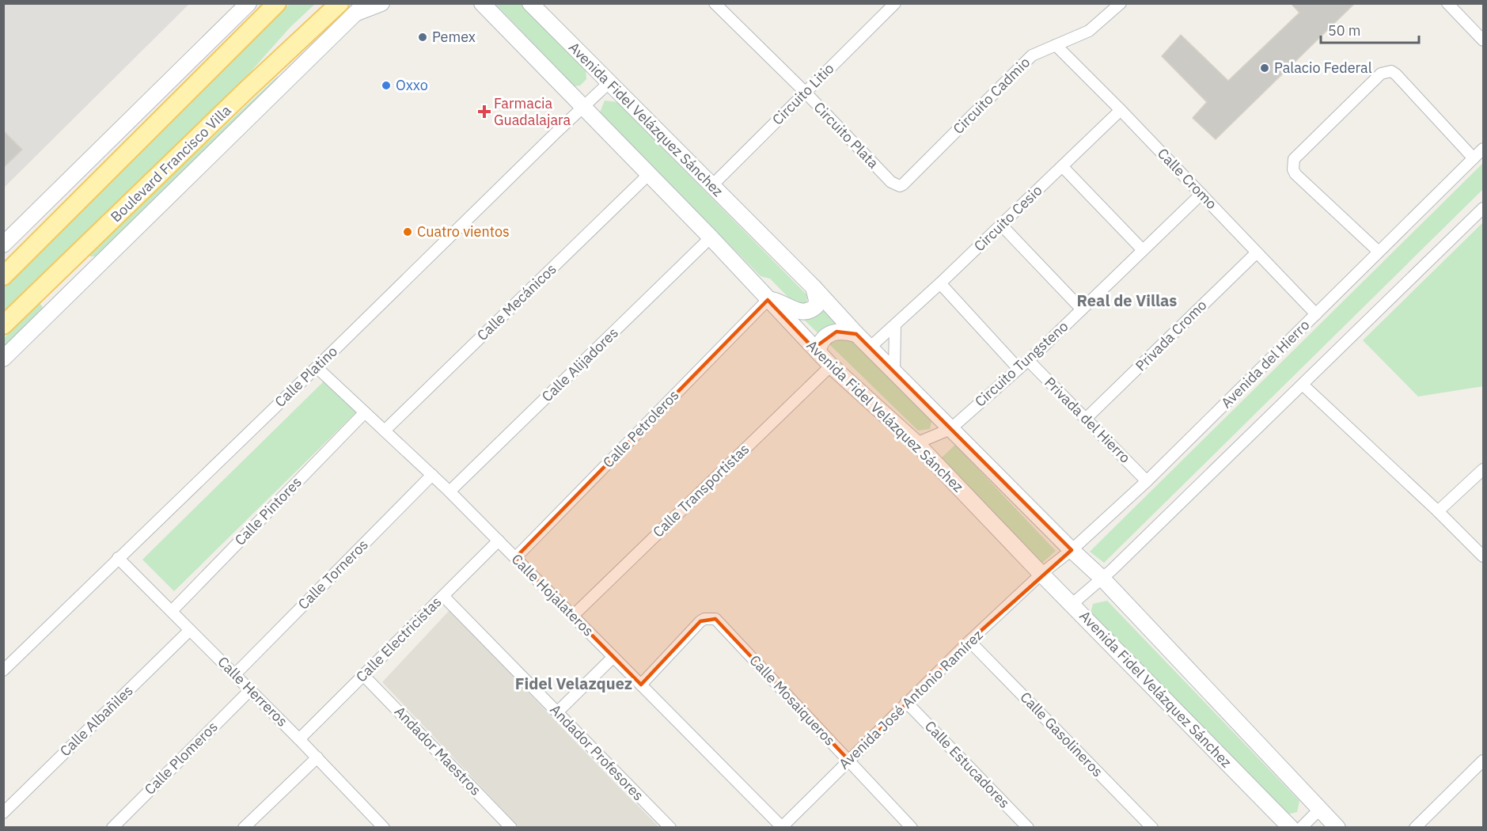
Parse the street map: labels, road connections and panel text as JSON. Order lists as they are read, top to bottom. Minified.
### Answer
{"streets":{"main road":["Avenida Fidel Velázquez Sánchez","Boulevard Francisco Villa"],"street":["Circuito Litio","Circuito Cadmio","Circuito Plata","Calle Cromo","Circuito Cesio","Calle Mecánicos","Privada Cromo","Circuito Tungsteno","Avenida del Hierro","Calle Alijadores","Calle Platino","Privada del Hierro","Calle Petroleros","Calle Transportistas","Calle Pintores","Calle Torneros","Calle Hojalateros","Calle Electricistas","Calle Herreros","Avenida José Antonio Ramírez","Calle Mosaiqueros","Calle Albañiles","Calle Gasolineros","Andador Maestros","Andador Profesores","Calle Plomeros","Calle Estucadores"]},"crossings":[["Circuito Litio","Avenida Fidel Velázquez Sánchez"],["Circuito Litio","Circuito Plata"],["Circuito Cadmio","Circuito Plata"],["Circuito Cadmio","Calle Cromo"],["Avenida Fidel Velázquez Sánchez","Circuito Cesio"],["Avenida Fidel Velázquez Sánchez","Calle Mecánicos"],["Avenida Fidel Velázquez Sánchez","Circuito Tungsteno"],["Avenida Fidel Velázquez Sánchez","Avenida del Hierro"],["Avenida Fidel Velázquez Sánchez","Calle Alijadores"],["Avenida Fidel Velázquez Sánchez","Calle Platino"],["Avenida Fidel Velázquez Sánchez","Calle Petroleros"],["Avenida Fidel Velázquez Sánchez","Calle Transportistas"],["Avenida Fidel Velázquez Sánchez","Avenida José Antonio Ramírez"],["Calle Cromo","Circuito Cesio"],["Calle Cromo","Privada Cromo"],["Calle Cromo","Circuito Tungsteno"],["Calle Cromo","Avenida del Hierro"],["Calle Mecánicos","Calle Hojalateros"],["Privada Cromo","Privada del Hierro"],["Circuito Tungsteno","Privada del Hierro"],["Avenida del Hierro","Privada del Hierro"],["Avenida del Hierro","Avenida José Antonio Ramírez"],["Calle Alijadores","Calle Hojalateros"],["Calle Platino","Calle Hojalateros"],["Calle Platino","Calle Herreros"],["Calle Petroleros","Calle Hojalateros"],["Calle Transportistas","Calle Hojalateros"],["Calle Pintores","Calle Hojalateros"],["Calle Pintores","Calle Herreros"],["Calle Torneros","Calle Hojalateros"],["Calle Torneros","Calle Herreros"],["Calle Hojalateros","Calle Electricistas"],["Calle Hojalateros","Avenida José Antonio Ramírez"],["Calle Hojalateros","Calle Mosaiqueros"],["Calle Electricistas","Calle Herreros"],["Calle Electricistas","Andador Maestros"],["Calle Electricistas","Andador Profesores"],["Calle Herreros","Calle Albañiles"],["Calle Herreros","Calle Plomeros"],["Avenida José Antonio Ramírez","Calle Mosaiqueros"],["Avenida José Antonio Ramírez","Calle Gasolineros"],["Avenida José Antonio Ramírez","Calle Estucadores"]],"districts":["Real de Villas","Fidel Velazquez"],"places":{"other":["Pemex","Palacio Federal","Oxxo","Cuatro vientos"],"health":["Farmacia Guadalajara"]},"scale_bar":"50 m"}
